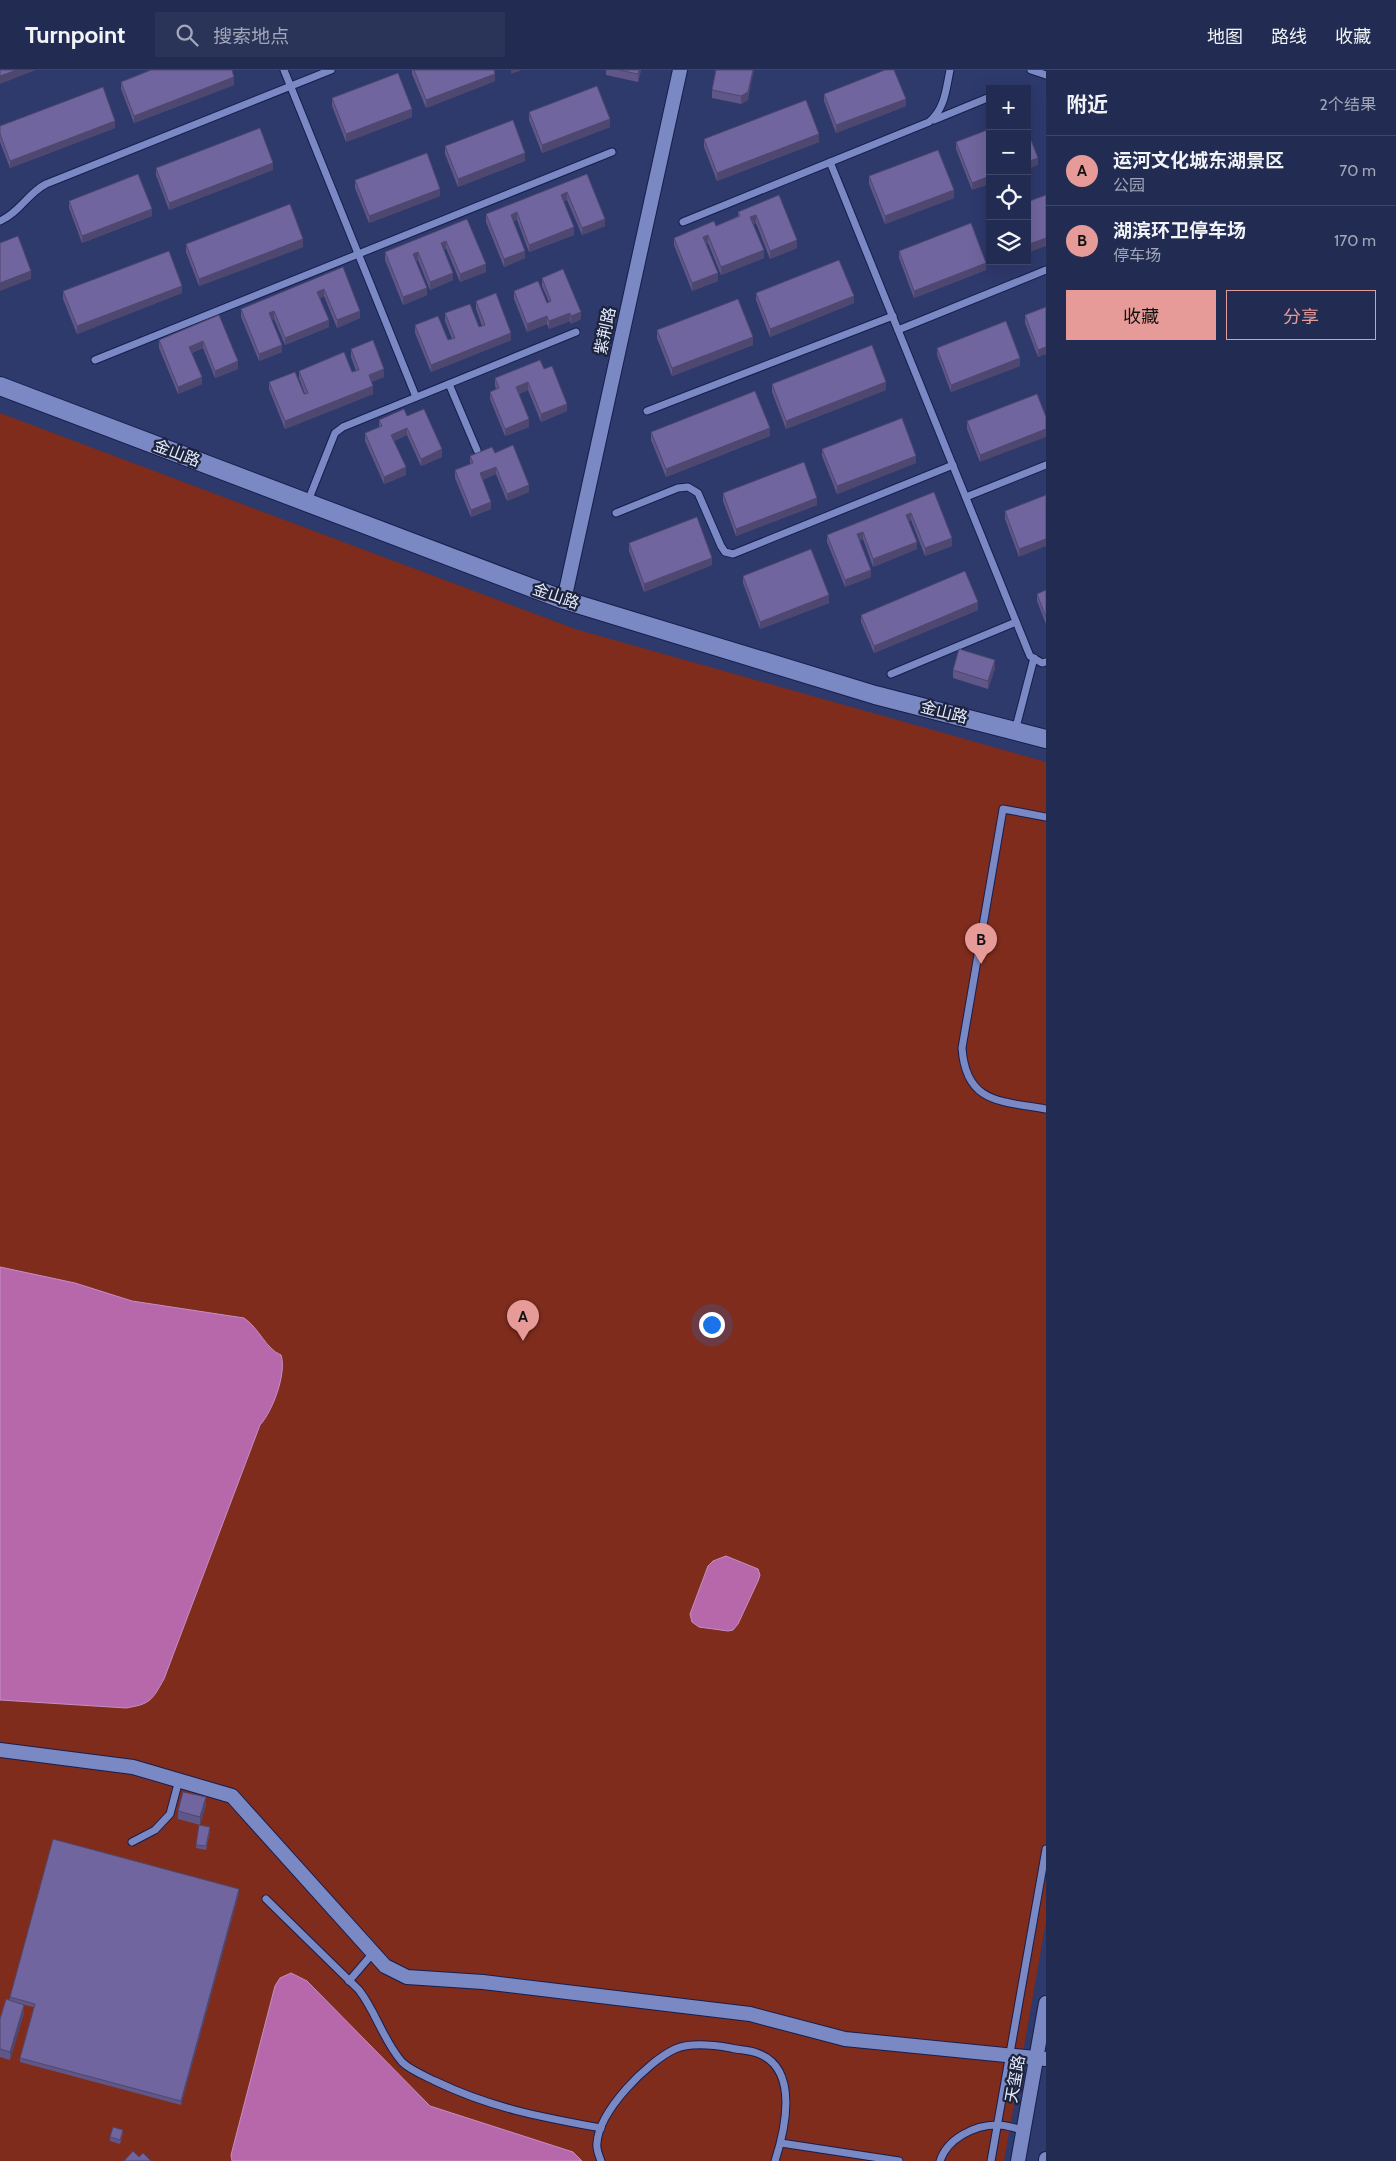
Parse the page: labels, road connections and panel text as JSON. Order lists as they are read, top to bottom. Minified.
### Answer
{"streets":{"street":["紫荆路","金山路","天玺路"]},"crossings":[["紫荆路","金山路"]],"page":{"header":"Turnpoint","search":"搜索地点","nav":["地图","路线","收藏"],"heading":["附近","2个结果"],"map_buttons":["+","−"],"list":[{"mark":"A","name":"运河文化城东湖景区","note":"公园","value":"70 m"},{"mark":"B","name":"湖滨环卫停车场","note":"停车场","value":"170 m"}],"buttons":["收藏","分享"],"pins":["B","A"]}}
